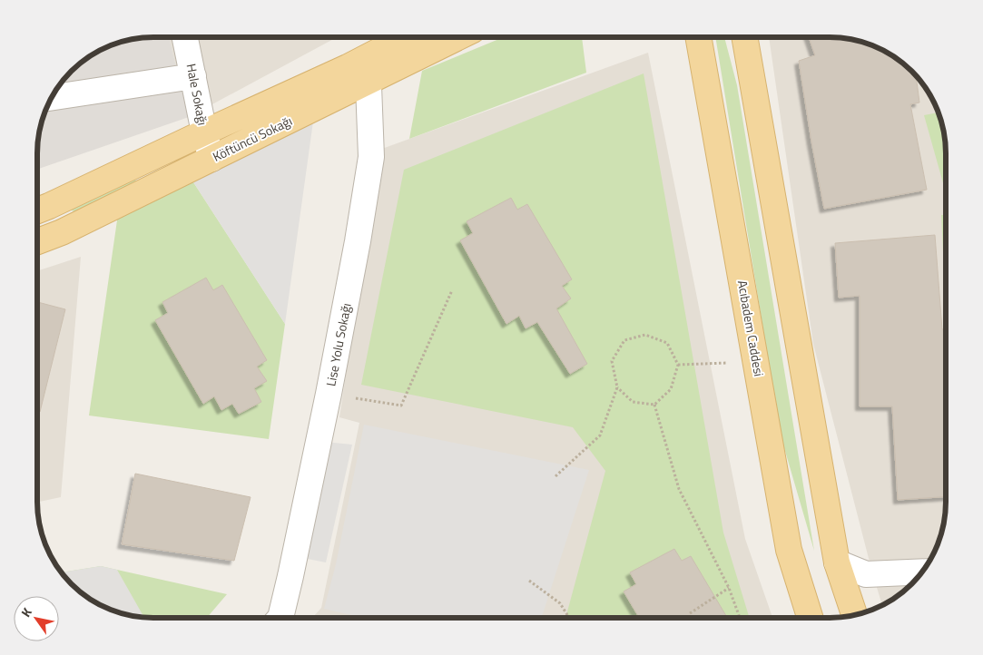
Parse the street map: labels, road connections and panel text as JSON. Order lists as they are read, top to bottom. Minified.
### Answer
{"streets":{"main road":["Köftüncü Sokağı","Acıbadem Caddesi"],"street":["Hale Sokağı","Lise Yolu Sokağı"]},"crossings":[["Hale Sokağı","Köftüncü Sokağı"],["Köftüncü Sokağı","Lise Yolu Sokağı"]],"north":"top left"}
